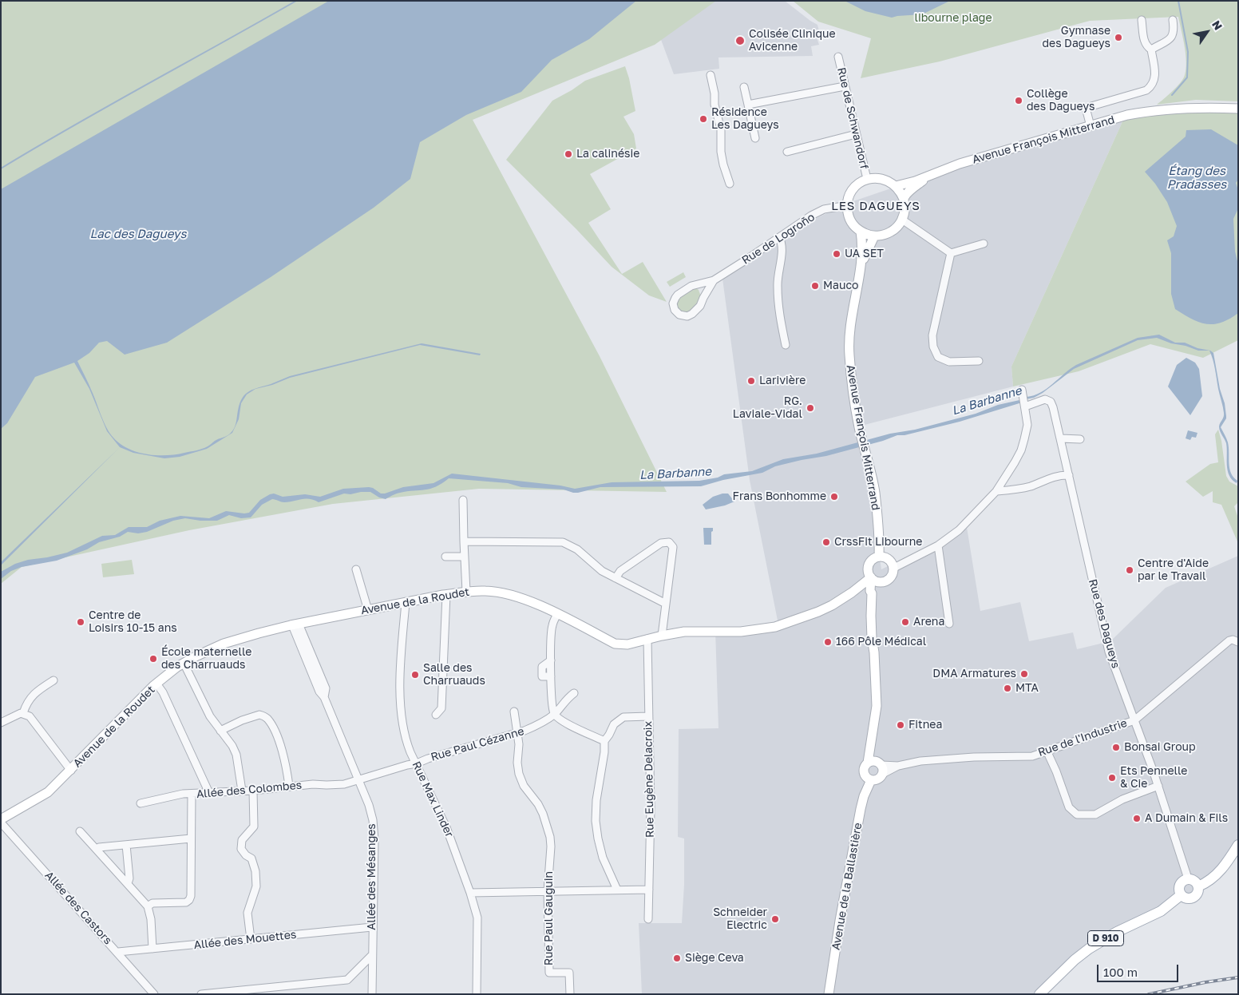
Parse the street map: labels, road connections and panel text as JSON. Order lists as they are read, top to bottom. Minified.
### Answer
{"streets":{"main road":["Avenue François Mitterrand","Avenue de la Roudet","Avenue de la Ballastière","D 910"],"street":["Rue de Schwandorf","Rue de Logroño","Rue des Dagueys","Rue de l'Industrie","Rue Paul Cézanne","Rue Eugène Delacroix","Allée des Colombes","Rue Max Linder","Allée des Mésanges","Allée des Castors","Rue Paul Gauguin","Allée des Mouettes"]},"crossings":[["Rue de Schwandorf","Avenue François Mitterrand"],["Rue de Schwandorf","Rue de Logroño"],["Avenue François Mitterrand","Rue de Logroño"],["Avenue François Mitterrand","Avenue de la Roudet"],["Avenue de la Roudet","Rue Eugène Delacroix"],["Avenue de la Roudet","Rue Max Linder"],["Avenue de la Roudet","Allée des Mésanges"],["Rue des Dagueys","Rue de l'Industrie"],["Rue des Dagueys","D 910"],["Rue de l'Industrie","Avenue de la Ballastière"],["Rue Paul Cézanne","Allée des Colombes"],["Rue Paul Cézanne","Rue Max Linder"],["Rue Paul Cézanne","Allée des Mésanges"],["Rue Paul Cézanne","Rue Paul Gauguin"],["Allée des Colombes","Allée des Mésanges"],["Allée des Mésanges","Allée des Mouettes"],["Allée des Castors","Allée des Mouettes"]],"districts":["LES DAGUEYS"],"water":["Étang des Pradasses","Lac des Dagueys","La Barbanne"],"parks":["libourne plage"],"places":["Gymnase des Dagueys","Colisée Clinique Avicenne","Collège des Dagueys","Résidence Les Dagueys","La calinésie","UA SET","Mauco","Larivière","RG. Laviale-Vidal","Frans Bonhomme","CrssFit Libourne","Centre d'Aide par le Travail","Centre de Loisirs 10-15 ans","Arena","166 Pôle Médical","École maternelle des Charruauds","DMA Armatures","Salle des Charruauds","MTA","Fitnea","Bonsai Group","Ets Pennelle & Cie","A Dumain & Fils","Schneider Electric","Siège Ceva"],"scale_bar":"100 m","north":"top right"}
